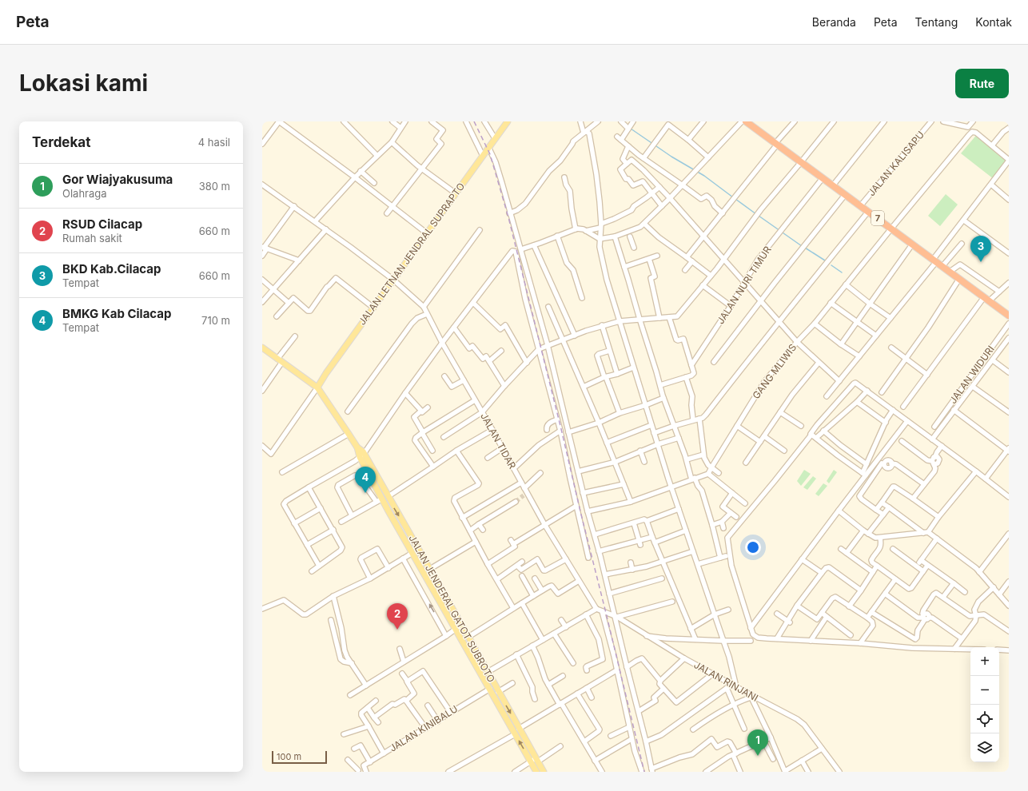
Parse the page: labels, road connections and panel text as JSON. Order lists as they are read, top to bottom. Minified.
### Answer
{"streets":{"highway":["7"],"main road":["JALAN LETNAN JENDRAL SUPRAPTO","JALAN JENDERAL GATOT SUBROTO"],"street":["JALAN KALISAPU","JALAN NURI TIMUR","GANG MLIWIS","JALAN WIDURI","JALAN TIDAR","JALAN RINJANI","JALAN KINIBALU"]},"crossings":[["JALAN KALISAPU","7"],["7","JALAN NURI TIMUR"],["7","GANG MLIWIS"],["JALAN LETNAN JENDRAL SUPRAPTO","JALAN TIDAR"],["JALAN LETNAN JENDRAL SUPRAPTO","JALAN JENDERAL GATOT SUBROTO"],["JALAN TIDAR","JALAN RINJANI"],["JALAN JENDERAL GATOT SUBROTO","JALAN KINIBALU"]],"scale_bar":"100 m","page":{"header":"Peta","nav":["Beranda","Peta","Tentang","Kontak"],"buttons":"Rute","title":"Lokasi kami","heading":["Terdekat","4 hasil"],"list":[{"mark":"1","name":"Gor Wiajyakusuma","note":"Olahraga","value":"380 m"},{"mark":"2","name":"RSUD Cilacap","note":"Rumah sakit","value":"660 m"},{"mark":"3","name":"BKD Kab.Cilacap","note":"Tempat","value":"660 m"},{"mark":"4","name":"BMKG Kab Cilacap","note":"Tempat","value":"710 m"}],"pins":["3","4","2","1"],"map_buttons":["+","−"],"scale":"100 m"}}
